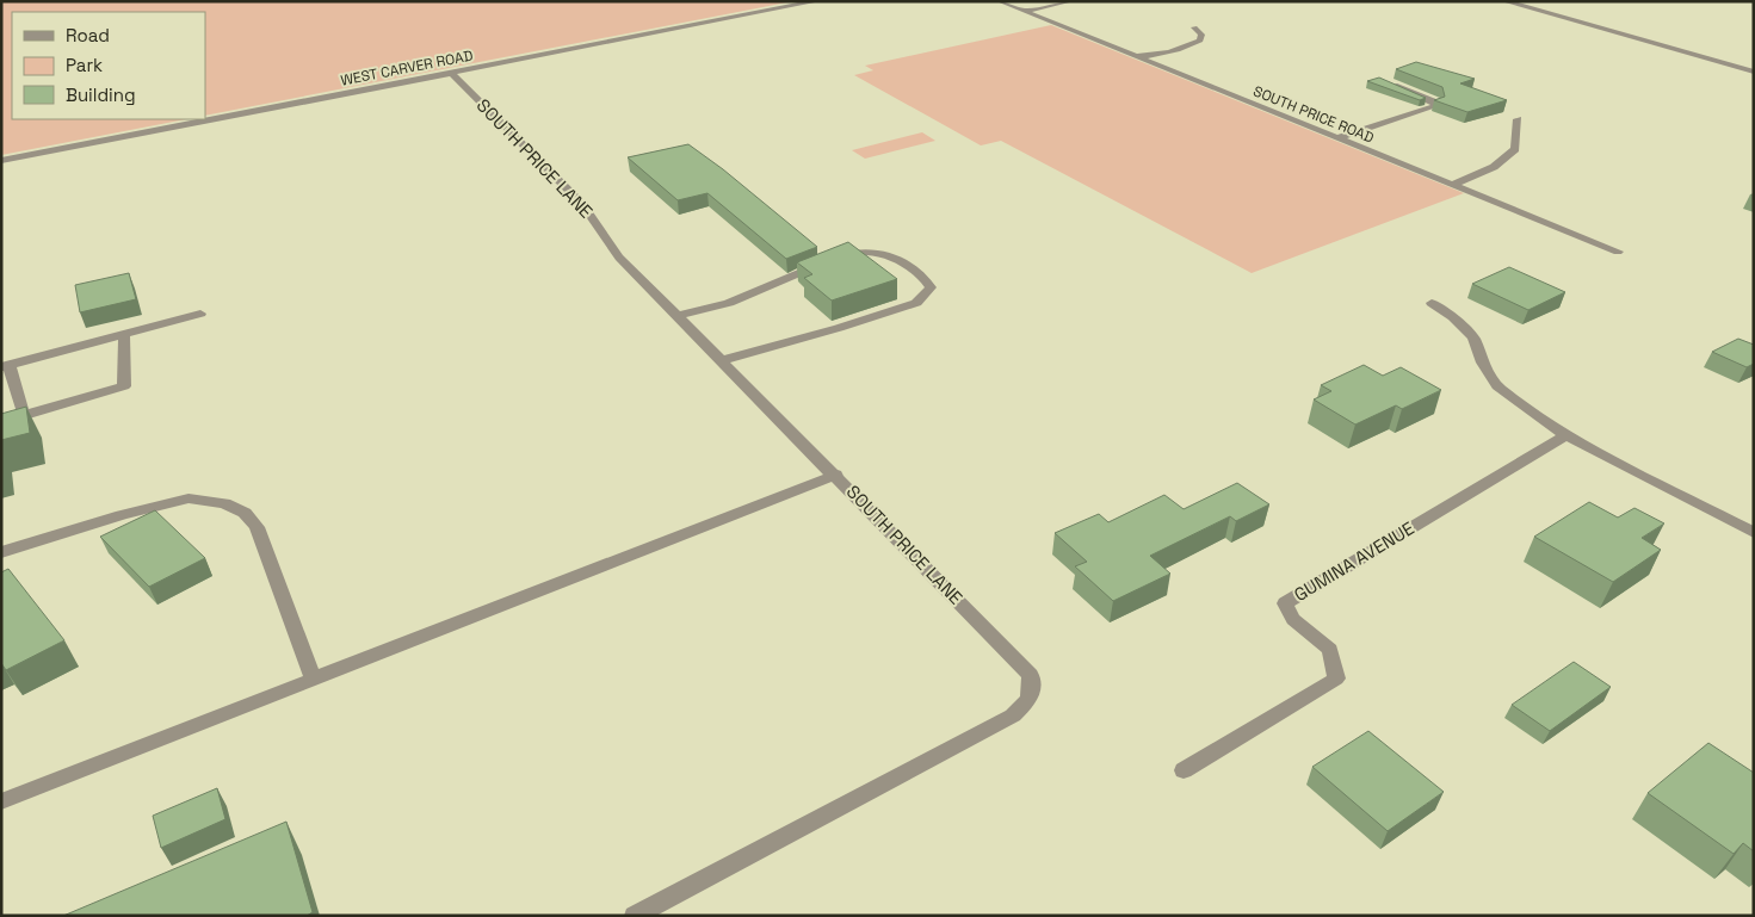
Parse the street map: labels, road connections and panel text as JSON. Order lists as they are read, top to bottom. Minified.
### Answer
{"streets":{"street":["WEST CARVER ROAD","SOUTH PRICE ROAD","SOUTH PRICE LANE","GUMINA AVENUE"]},"crossings":[["WEST CARVER ROAD","SOUTH PRICE LANE"]],"legend":["Road","Park","Building"]}
